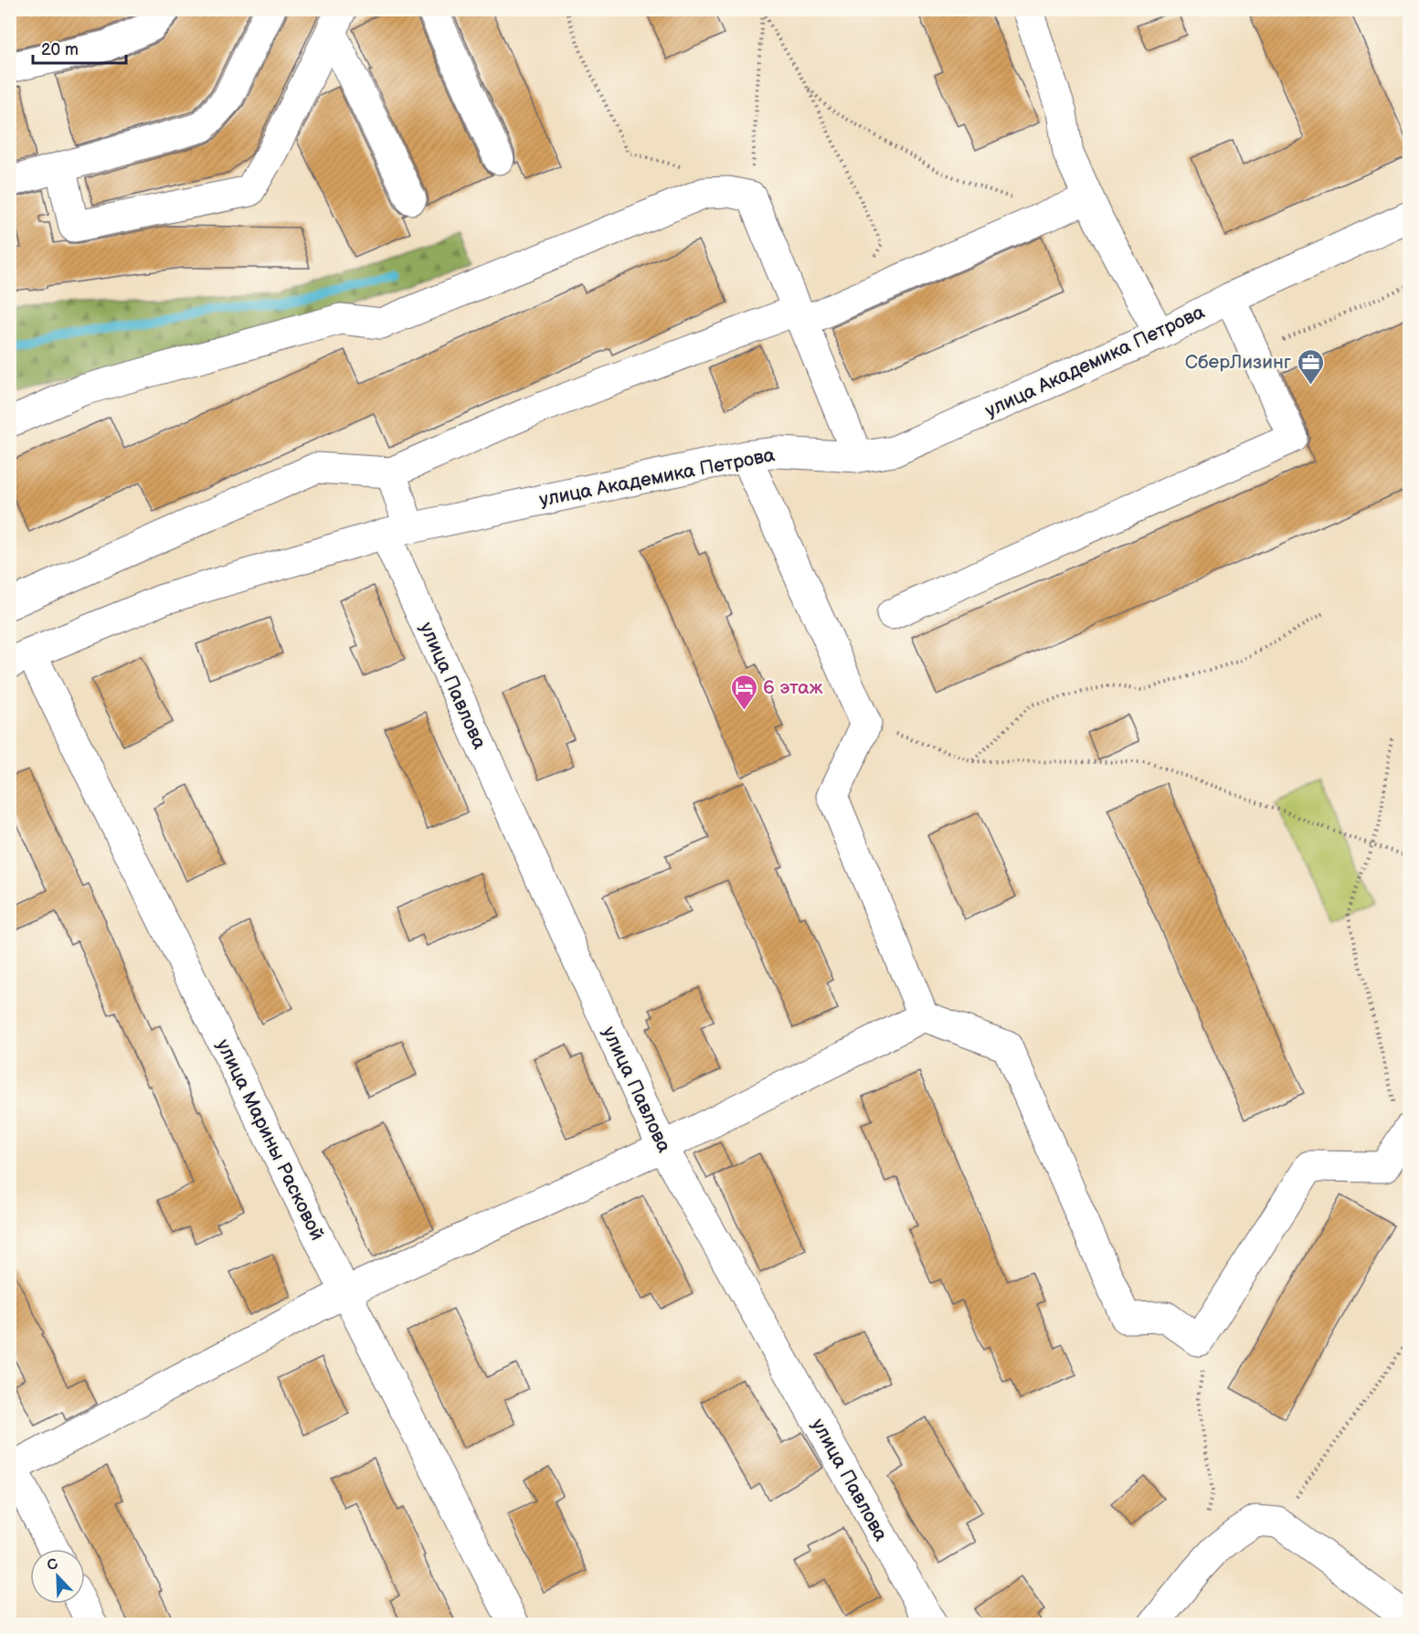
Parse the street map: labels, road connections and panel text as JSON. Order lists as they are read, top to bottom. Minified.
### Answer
{"streets":{"street":["улица Академика Петрова","улица Павлова","улица Марины Расковой"]},"crossings":[["улица Академика Петрова","улица Павлова"],["улица Академика Петрова","улица Марины Расковой"]],"places":{"office":["СберЛизинг"],"hotel":["6 этаж"]},"scale_bar":"20 m","north":"top left"}
